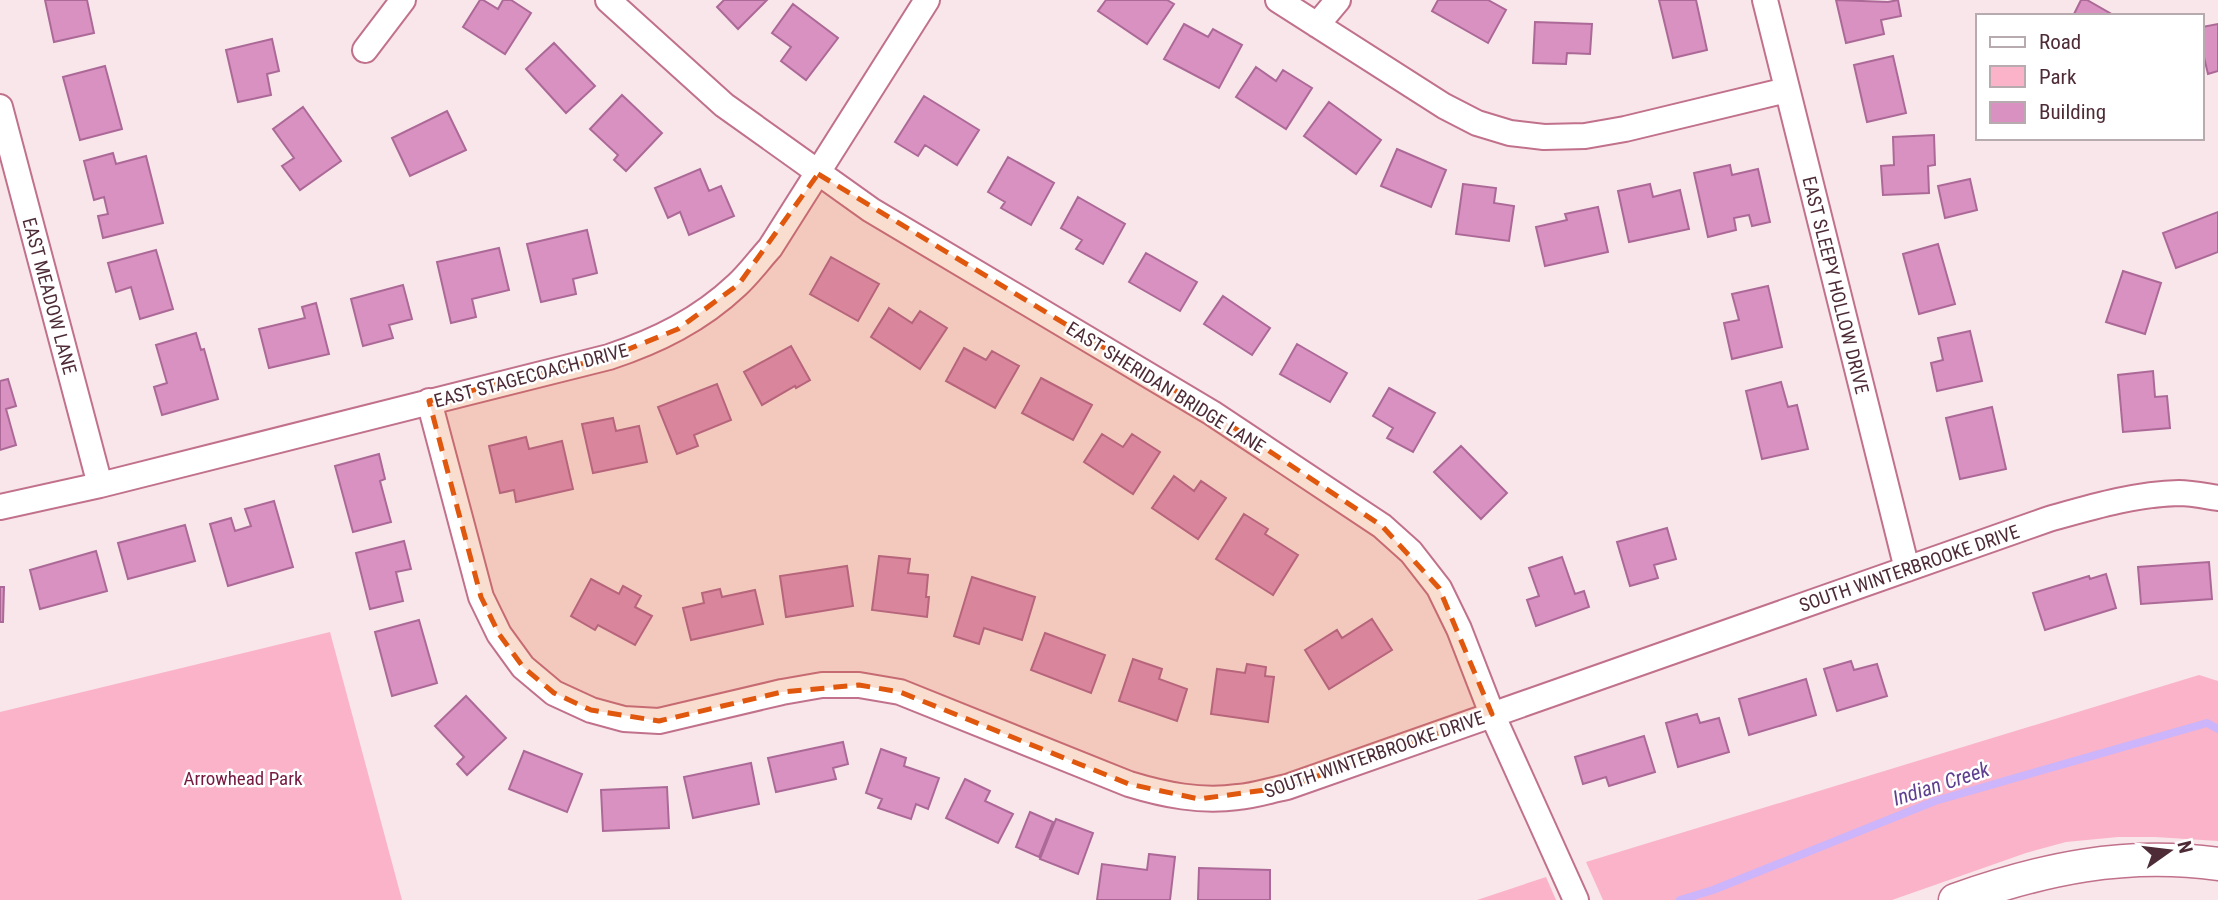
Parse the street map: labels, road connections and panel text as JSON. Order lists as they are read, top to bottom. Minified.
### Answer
{"streets":{"street":["EAST SLEEPY HOLLOW DRIVE","EAST MEADOW LANE","EAST STAGECOACH DRIVE","EAST SHERIDAN BRIDGE LANE","SOUTH WINTERBROOKE DRIVE"]},"crossings":[["EAST SLEEPY HOLLOW DRIVE","SOUTH WINTERBROOKE DRIVE"],["EAST MEADOW LANE","EAST STAGECOACH DRIVE"],["EAST STAGECOACH DRIVE","EAST SHERIDAN BRIDGE LANE"],["EAST STAGECOACH DRIVE","SOUTH WINTERBROOKE DRIVE"],["EAST SHERIDAN BRIDGE LANE","SOUTH WINTERBROOKE DRIVE"]],"water":["Indian Creek"],"parks":["Arrowhead Park"],"legend":["Road","Park","Building"],"north":"right"}
